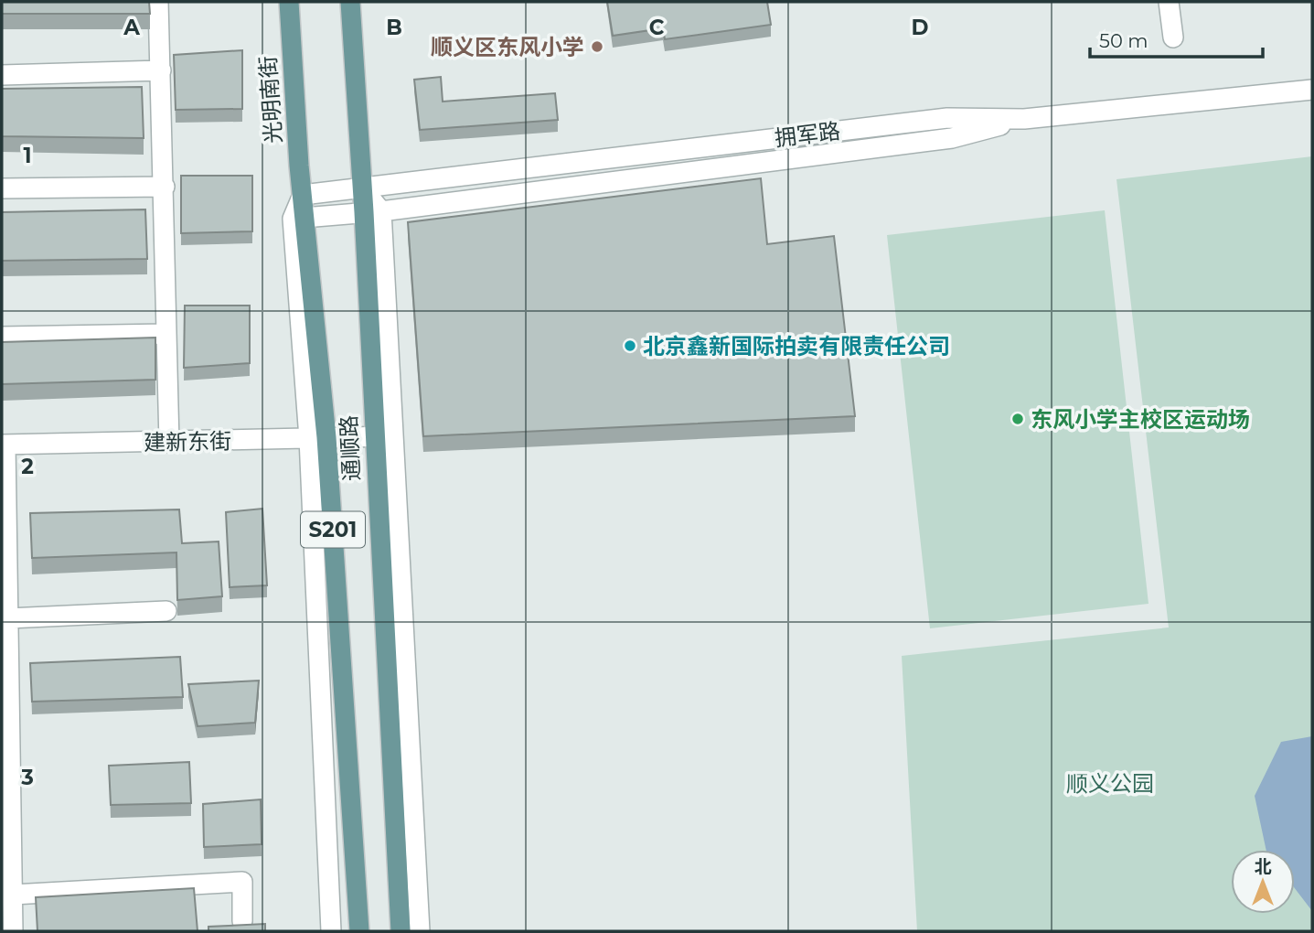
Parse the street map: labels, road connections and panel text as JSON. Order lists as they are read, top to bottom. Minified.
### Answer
{"streets":{"main road":["光明南街","通顺路","S201"],"street":["拥军路","建新东街"]},"crossings":[["光明南街","拥军路"],["光明南街","通顺路"],["拥军路","通顺路"],["建新东街","通顺路"]],"parks":["顺义公园"],"places":["顺义区东风小学","北京鑫新国际拍卖有限责任公司","东风小学主校区运动场"],"scale_bar":"50 m","north":"top","grid":{"columns":["A","B","C","D"],"rows":["1","2","3"]}}
